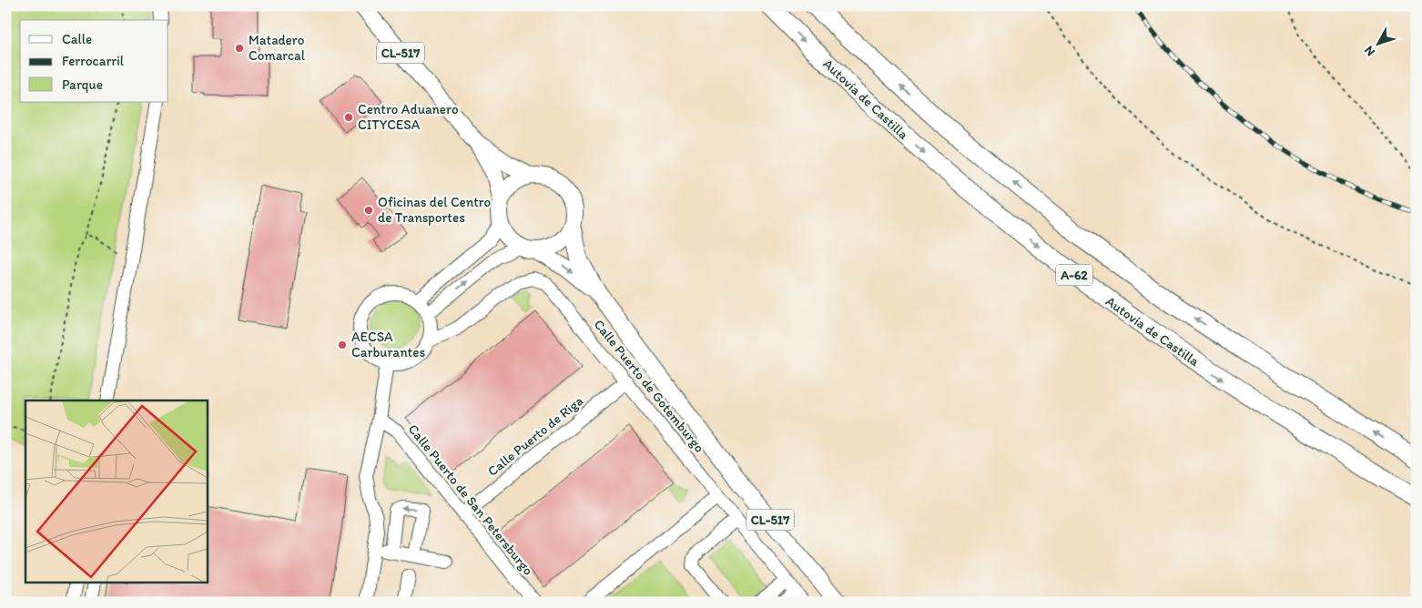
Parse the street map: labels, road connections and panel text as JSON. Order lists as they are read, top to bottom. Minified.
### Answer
{"streets":{"highway":["Autovía de Castilla","A-62"],"main road":["CL-517"],"street":["Calle Puerto de Gotemburgo","Calle Puerto de Riga","Calle Puerto de San Petersburgo"]},"crossings":[["Calle Puerto de Gotemburgo","Calle Puerto de Riga"],["Calle Puerto de Riga","Calle Puerto de San Petersburgo"]],"places":["Matadero Comarcal","Centro Aduanero CITYCESA","Oficinas del Centro de Transportes","AECSA Carburantes"],"legend":["Calle","Ferrocarril","Parque"],"north":"bottom left"}
